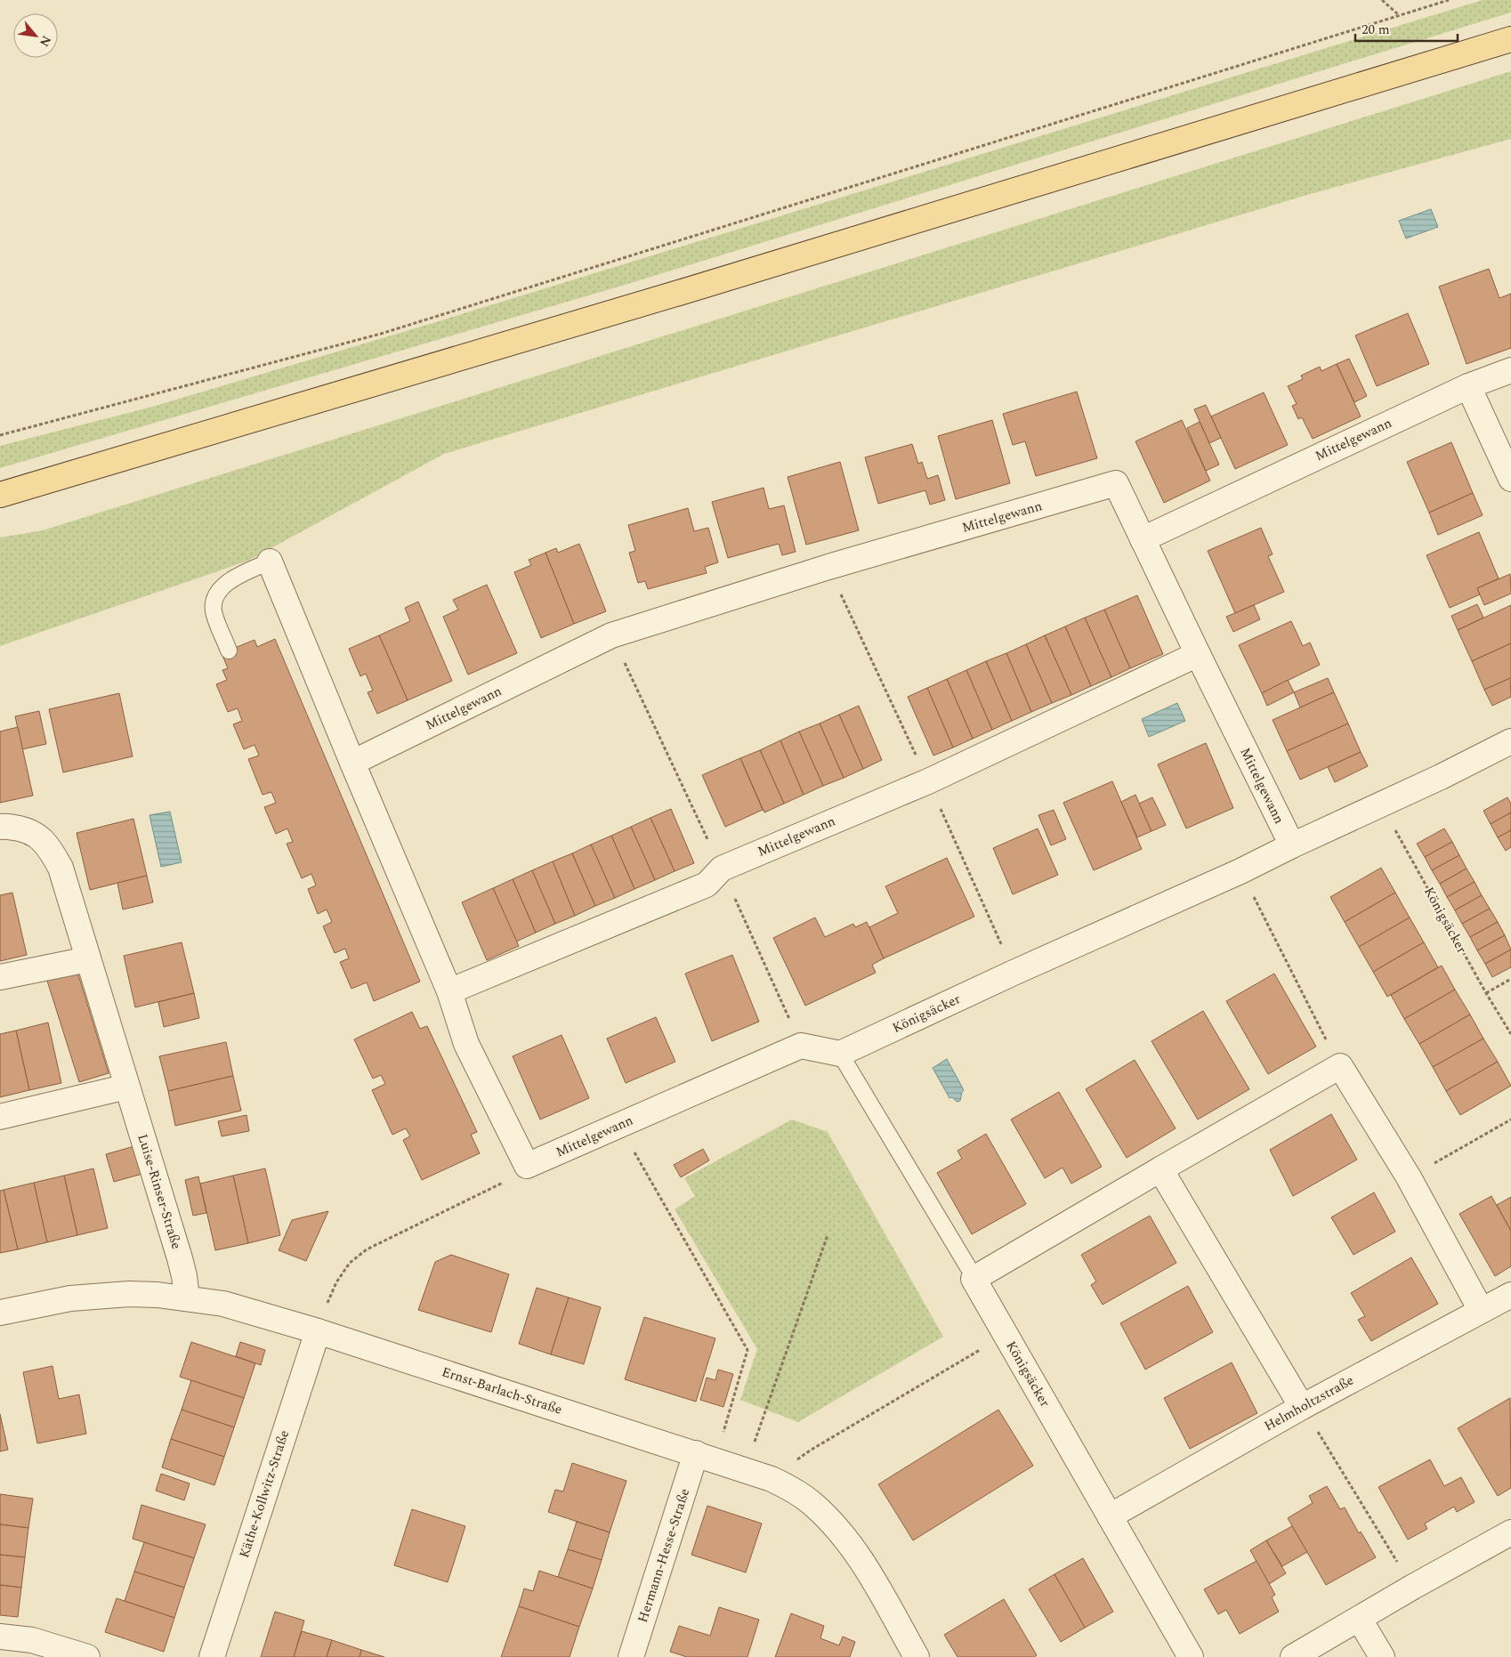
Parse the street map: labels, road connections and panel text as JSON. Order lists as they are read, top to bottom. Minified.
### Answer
{"streets":{"street":["Mittelgewann","Königsäcker","Luise-Rinser-Straße","Ernst-Barlach-Straße","Helmholtzstraße","Käthe-Kollwitz-Straße","Hermann-Hesse-Straße"]},"crossings":[["Mittelgewann","Königsäcker"],["Königsäcker","Helmholtzstraße"],["Luise-Rinser-Straße","Ernst-Barlach-Straße"],["Ernst-Barlach-Straße","Käthe-Kollwitz-Straße"],["Ernst-Barlach-Straße","Hermann-Hesse-Straße"]],"scale_bar":"20 m","north":"bottom right"}
